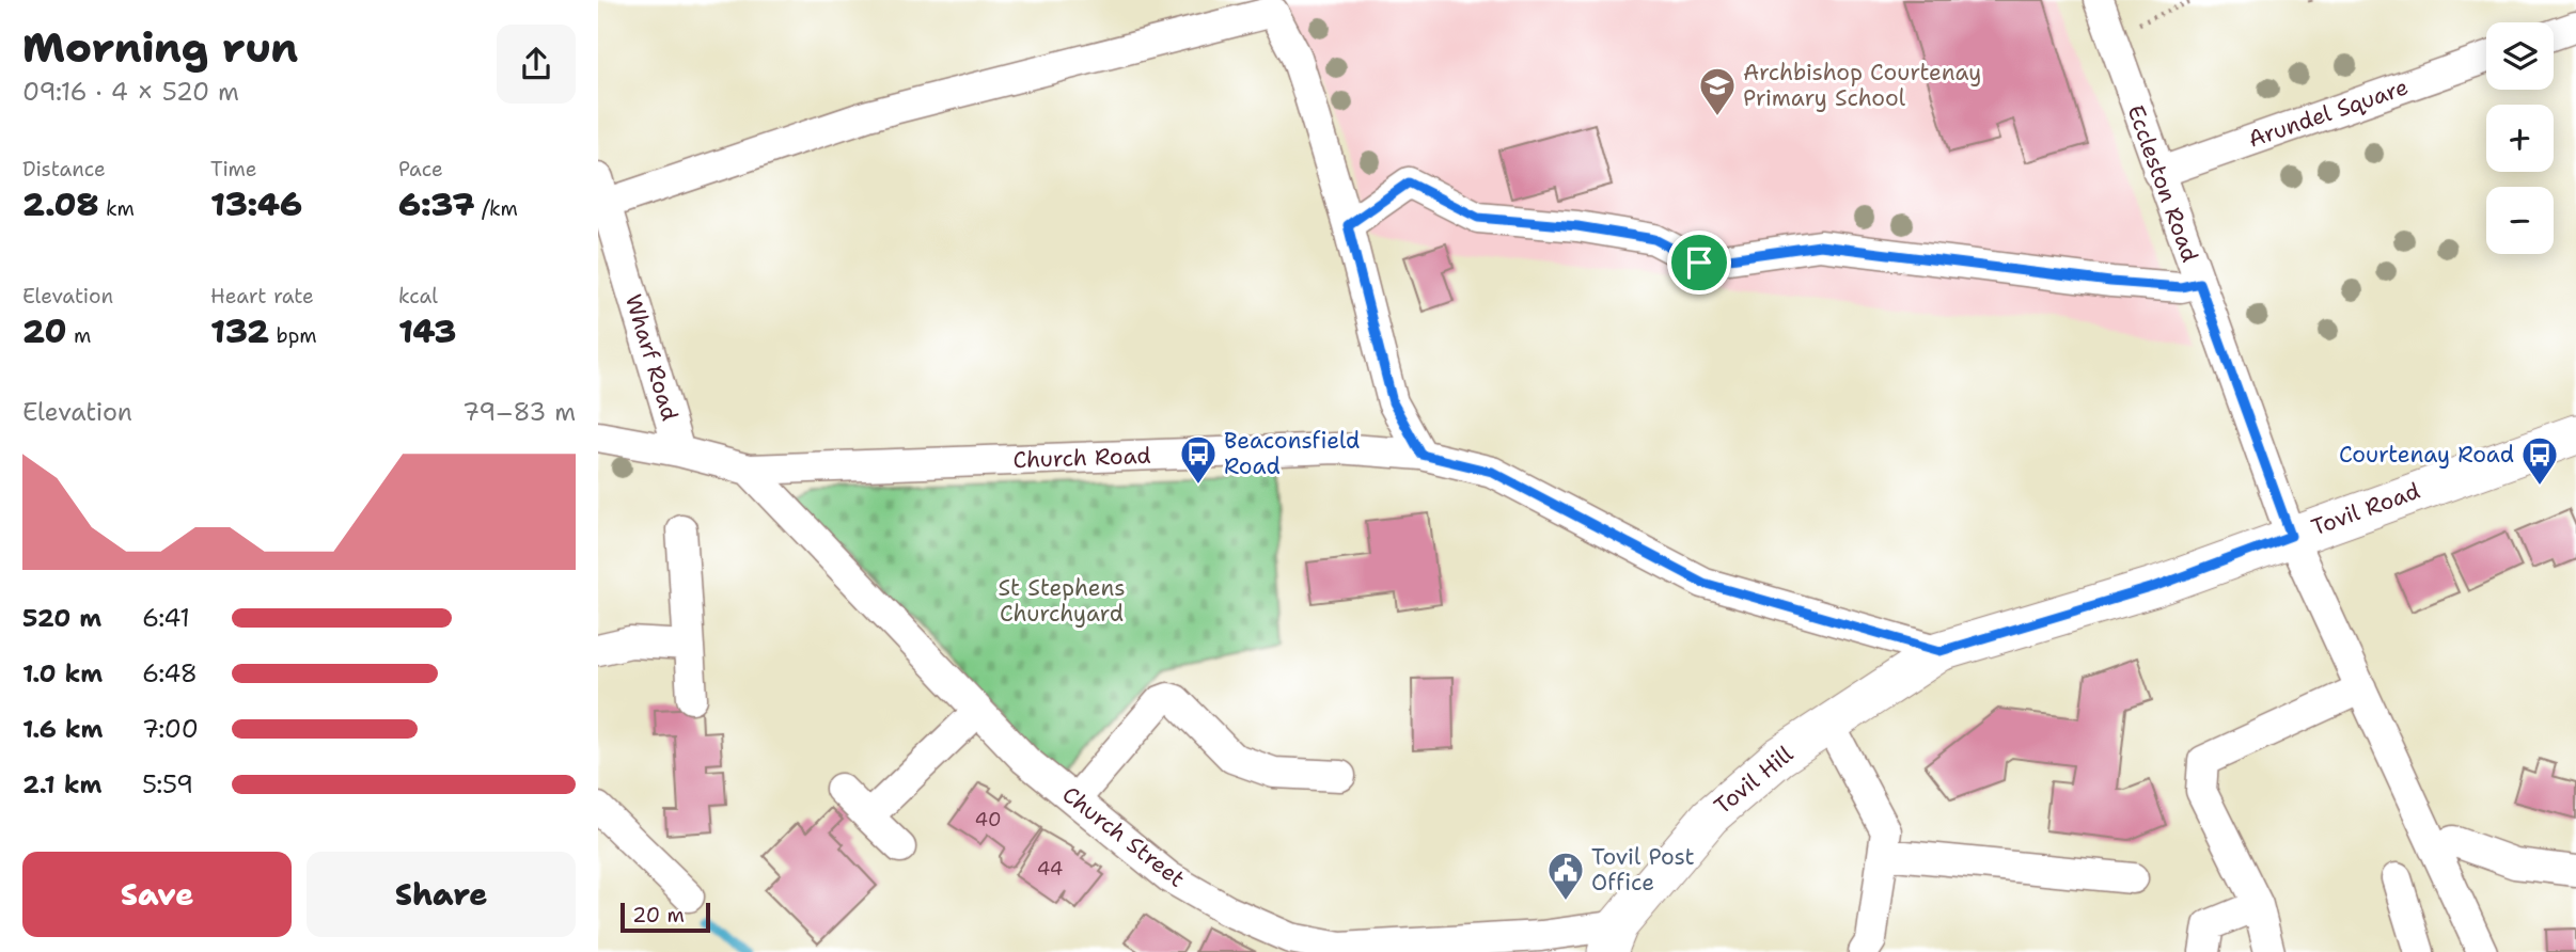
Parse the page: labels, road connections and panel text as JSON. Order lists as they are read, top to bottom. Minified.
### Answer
{"streets":{"main road":["Tovil Road","Tovil Hill"],"street":["Arundel Square","Eccleston Road","Wharf Road","Church Road","Church Street"]},"crossings":[["Arundel Square","Eccleston Road"],["Eccleston Road","Tovil Road"],["Wharf Road","Church Road"],["Church Road","Tovil Road"],["Church Road","Tovil Hill"],["Church Road","Church Street"],["Tovil Road","Tovil Hill"],["Tovil Hill","Church Street"]],"parks":["St Stephens Churchyard"],"places":{"school or university":["Archbishop Courtenay Primary School"],"bus stop":["Beaconsfield Road","Courtenay Road"],"public building":["Tovil Post Office"]},"house_numbers":["40","44"],"scale_bar":"20 m","page":{"heading":["Morning run","09:16 · 4 × 520 m"],"map_buttons":["+","−"],"stats":[["Distance","2.08 km"],["Time","13:46"],["Pace","6:37 /km"],["Elevation","20 m"],["Heart rate","132 bpm"],["kcal","143"]],"chart":["Elevation","79–83 m"],"list":[{"name":"520 m","note":"6:41"},{"name":"1.0 km","note":"6:48"},{"name":"1.6 km","note":"7:00"},{"name":"2.1 km","note":"5:59"}],"buttons":["Save","Share"],"scale":"20 m"}}
